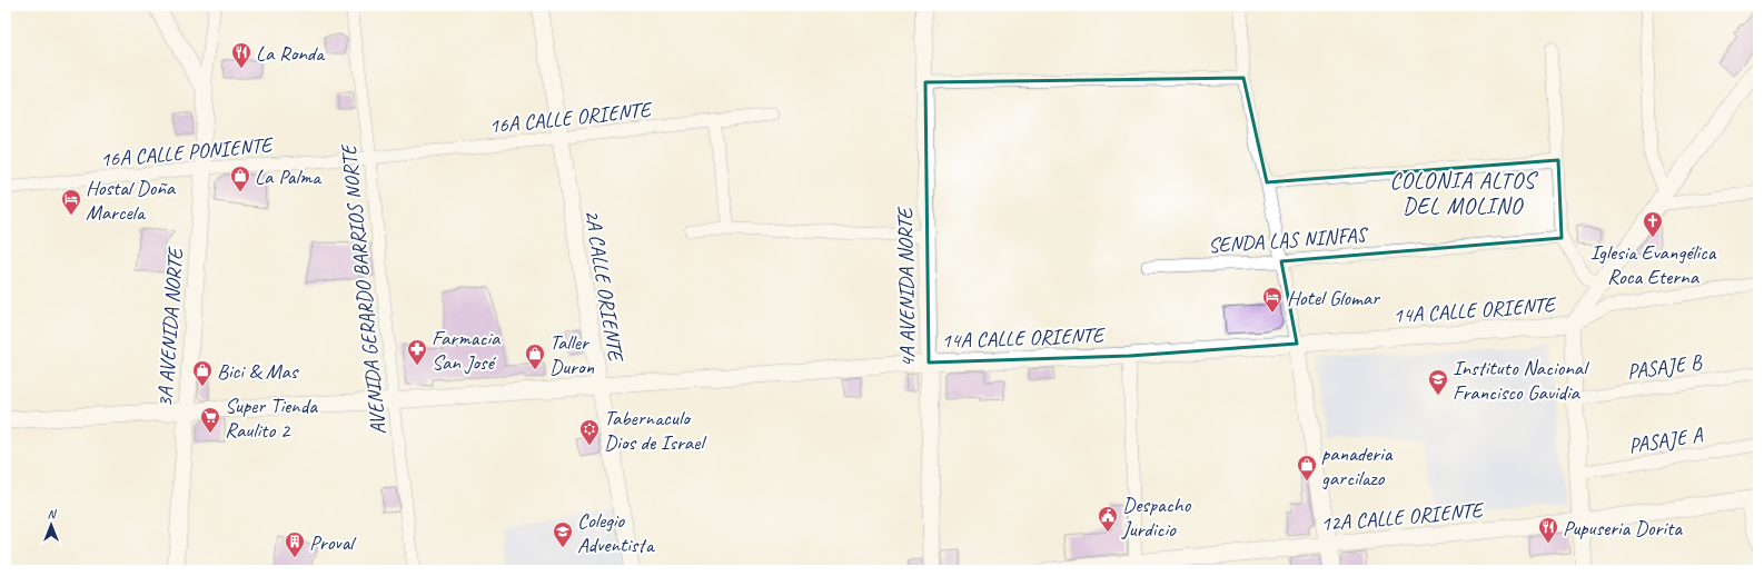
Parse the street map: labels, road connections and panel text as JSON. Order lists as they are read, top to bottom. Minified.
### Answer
{"streets":{"street":["16A CALLE ORIENTE","16A CALLE PONIENTE","SENDA LAS NINFAS","2A CALLE ORIENTE","4A AVENIDA NORTE","AVENIDA GERARDO BARRIOS NORTE","14A CALLE ORIENTE","3A AVENIDA NORTE","PASAJE B","PASAJE A","12A CALLE ORIENTE"]},"crossings":[["16A CALLE ORIENTE","16A CALLE PONIENTE"],["16A CALLE ORIENTE","2A CALLE ORIENTE"],["16A CALLE ORIENTE","AVENIDA GERARDO BARRIOS NORTE"],["16A CALLE PONIENTE","AVENIDA GERARDO BARRIOS NORTE"],["16A CALLE PONIENTE","3A AVENIDA NORTE"],["2A CALLE ORIENTE","14A CALLE ORIENTE"],["4A AVENIDA NORTE","14A CALLE ORIENTE"],["AVENIDA GERARDO BARRIOS NORTE","14A CALLE ORIENTE"],["14A CALLE ORIENTE","3A AVENIDA NORTE"]],"districts":["COLONIA ALTOS DEL MOLINO"],"places":{"restaurant":["La Ronda","Pupuseria Dorita"],"shop":["La Palma","Taller Duron","Bici & Mas","panaderia garcilazo"],"hotel":["Hostal Doña Marcela","Hotel Glomar"],"church":["Iglesia Evangélica Roca Eterna"],"pharmacy":["Farmacia San José"],"school or university":["Instituto Nacional Francisco Gavidia","Colegio Adventista"],"supermarket":["Super Tienda Raulito 2"],"synagogue":["Tabernaculo Dios de Israel"],"public building":["Despacho Jurdicio"],"building":["Proval"]},"north":"top"}
